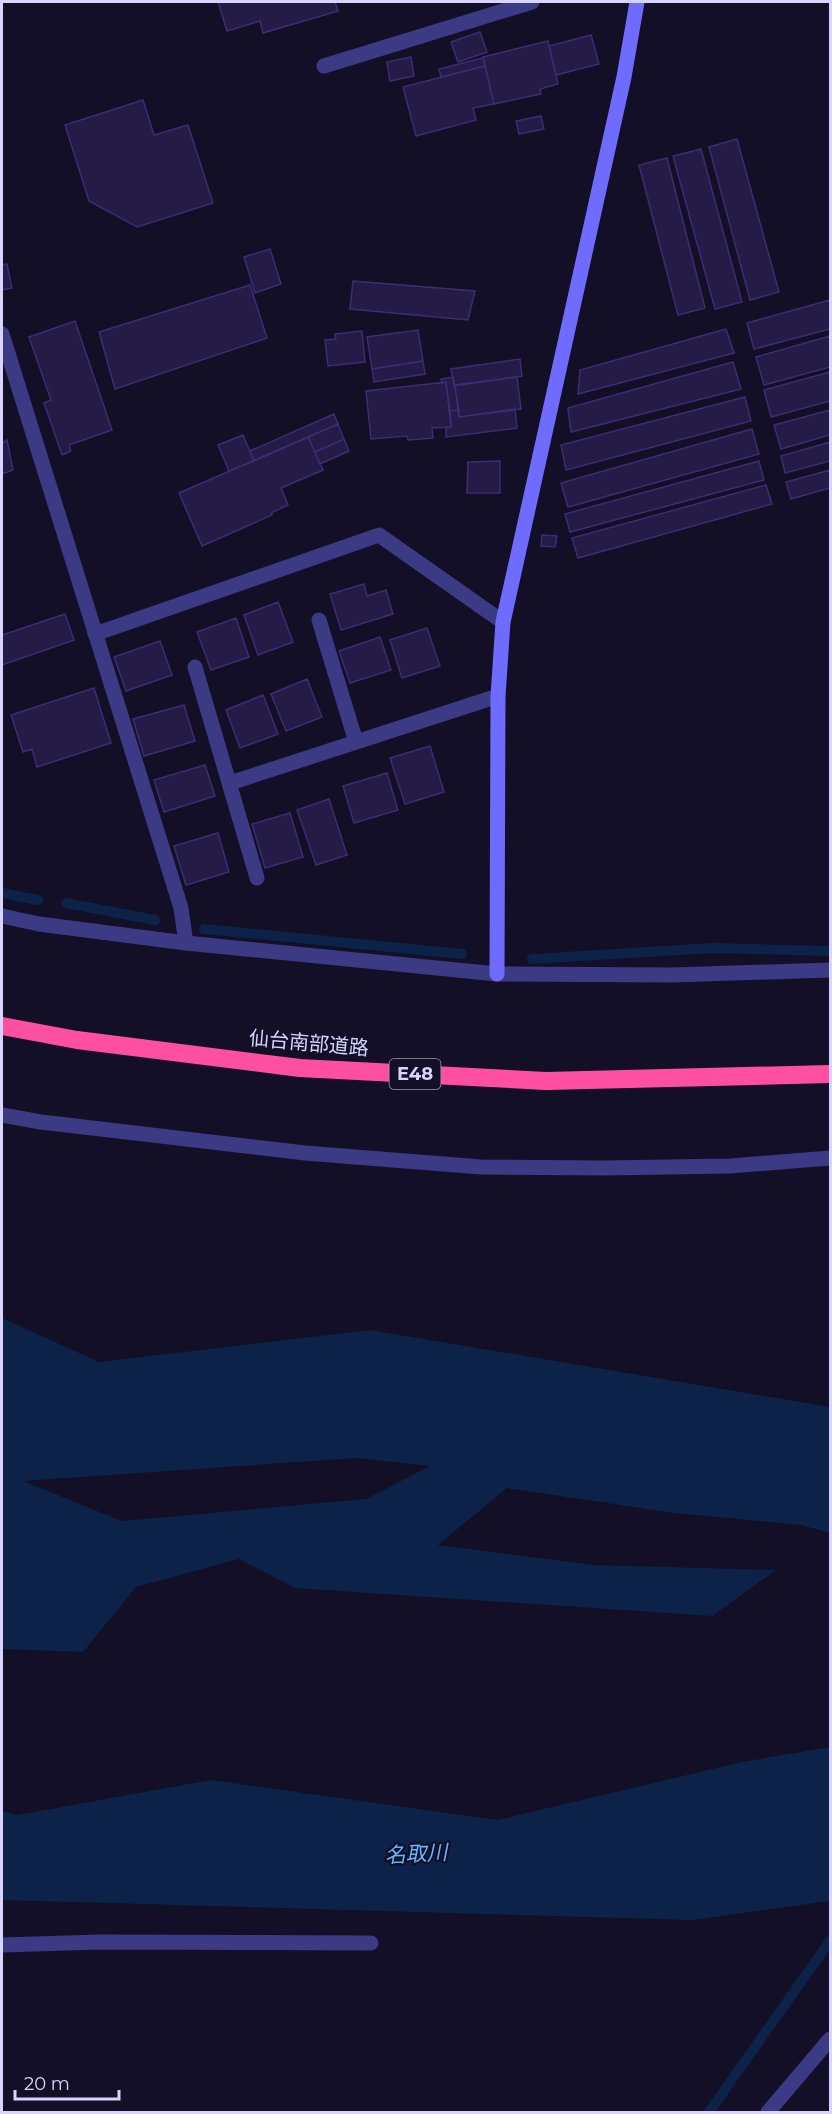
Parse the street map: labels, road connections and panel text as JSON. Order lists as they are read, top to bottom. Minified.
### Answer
{"streets":{"highway":["仙台南部道路","E48"]},"water":["名取川"],"scale_bar":"20 m"}
